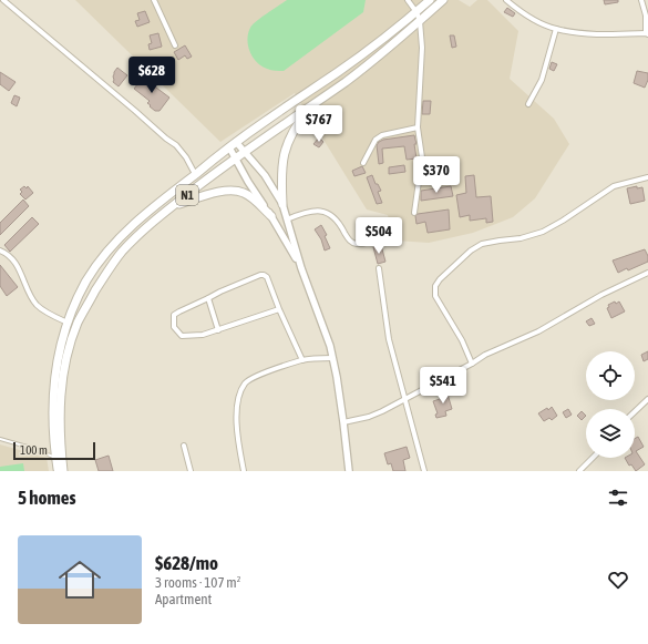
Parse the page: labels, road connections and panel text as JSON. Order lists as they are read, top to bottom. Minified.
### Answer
{"streets":{"highway":["N1"]},"scale_bar":"100 m","page":{"price":["$628","$767","$370","$504","$541"],"scale":"100 m","heading":"5 homes","list":[{"name":"$628/mo","note":"3 rooms · 107 m² · Apartment"}]}}
